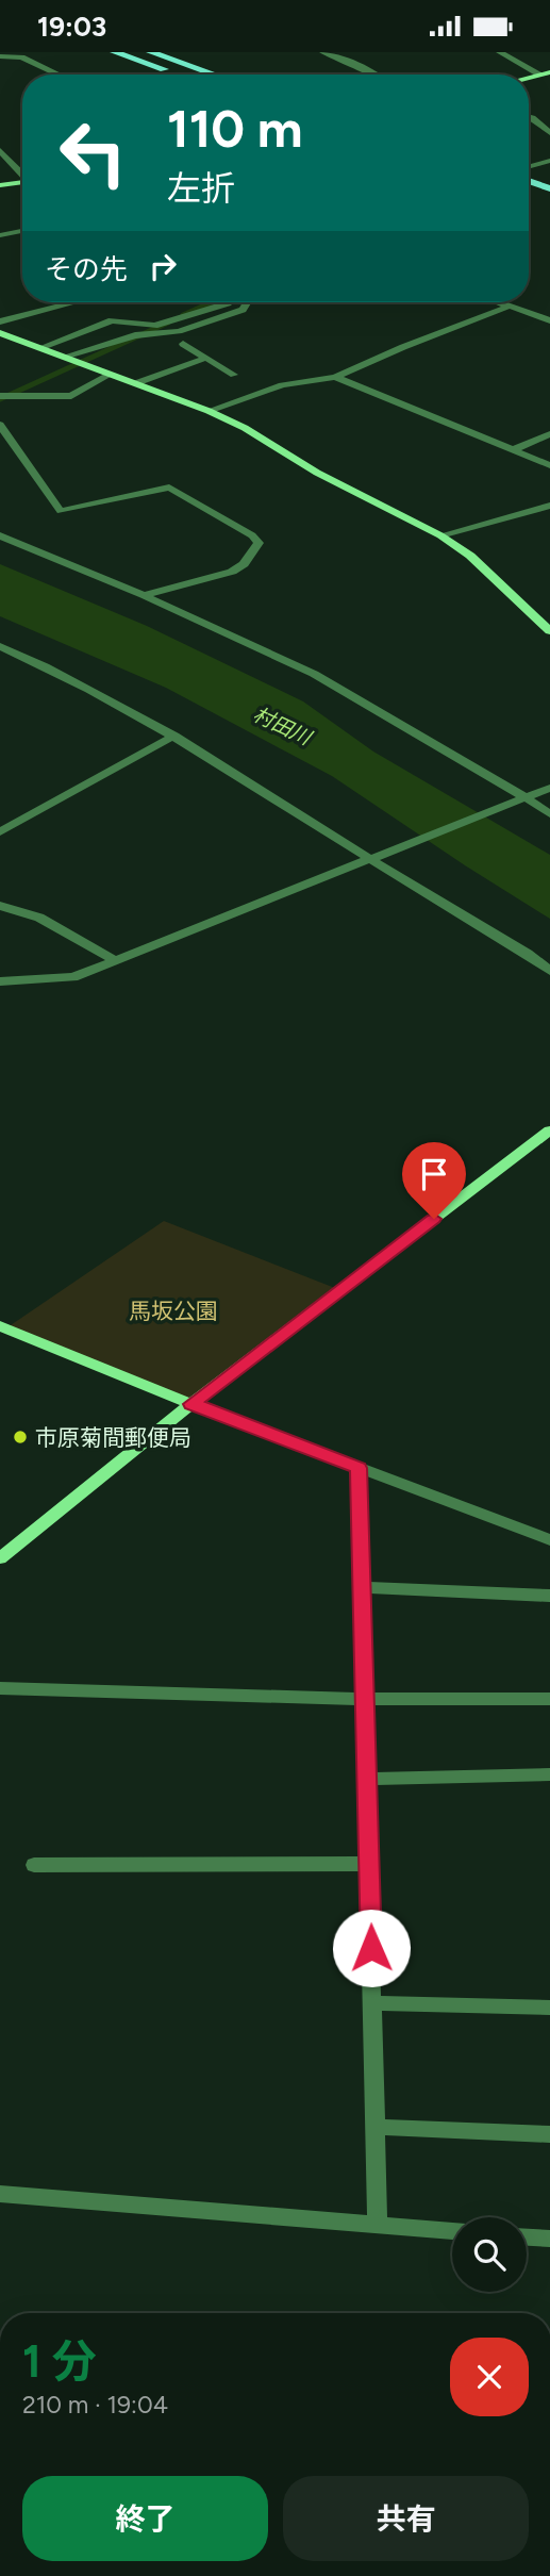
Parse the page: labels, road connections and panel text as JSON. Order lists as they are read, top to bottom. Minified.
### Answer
{"water":["村田川"],"parks":["馬坂公園"],"places":["市原菊間郵便局"],"page":{"status":"19:03","turn":["110 m","左折"],"then":"その先","heading":["1 分","210 m · 19:04"],"buttons":["終了","共有"]}}
